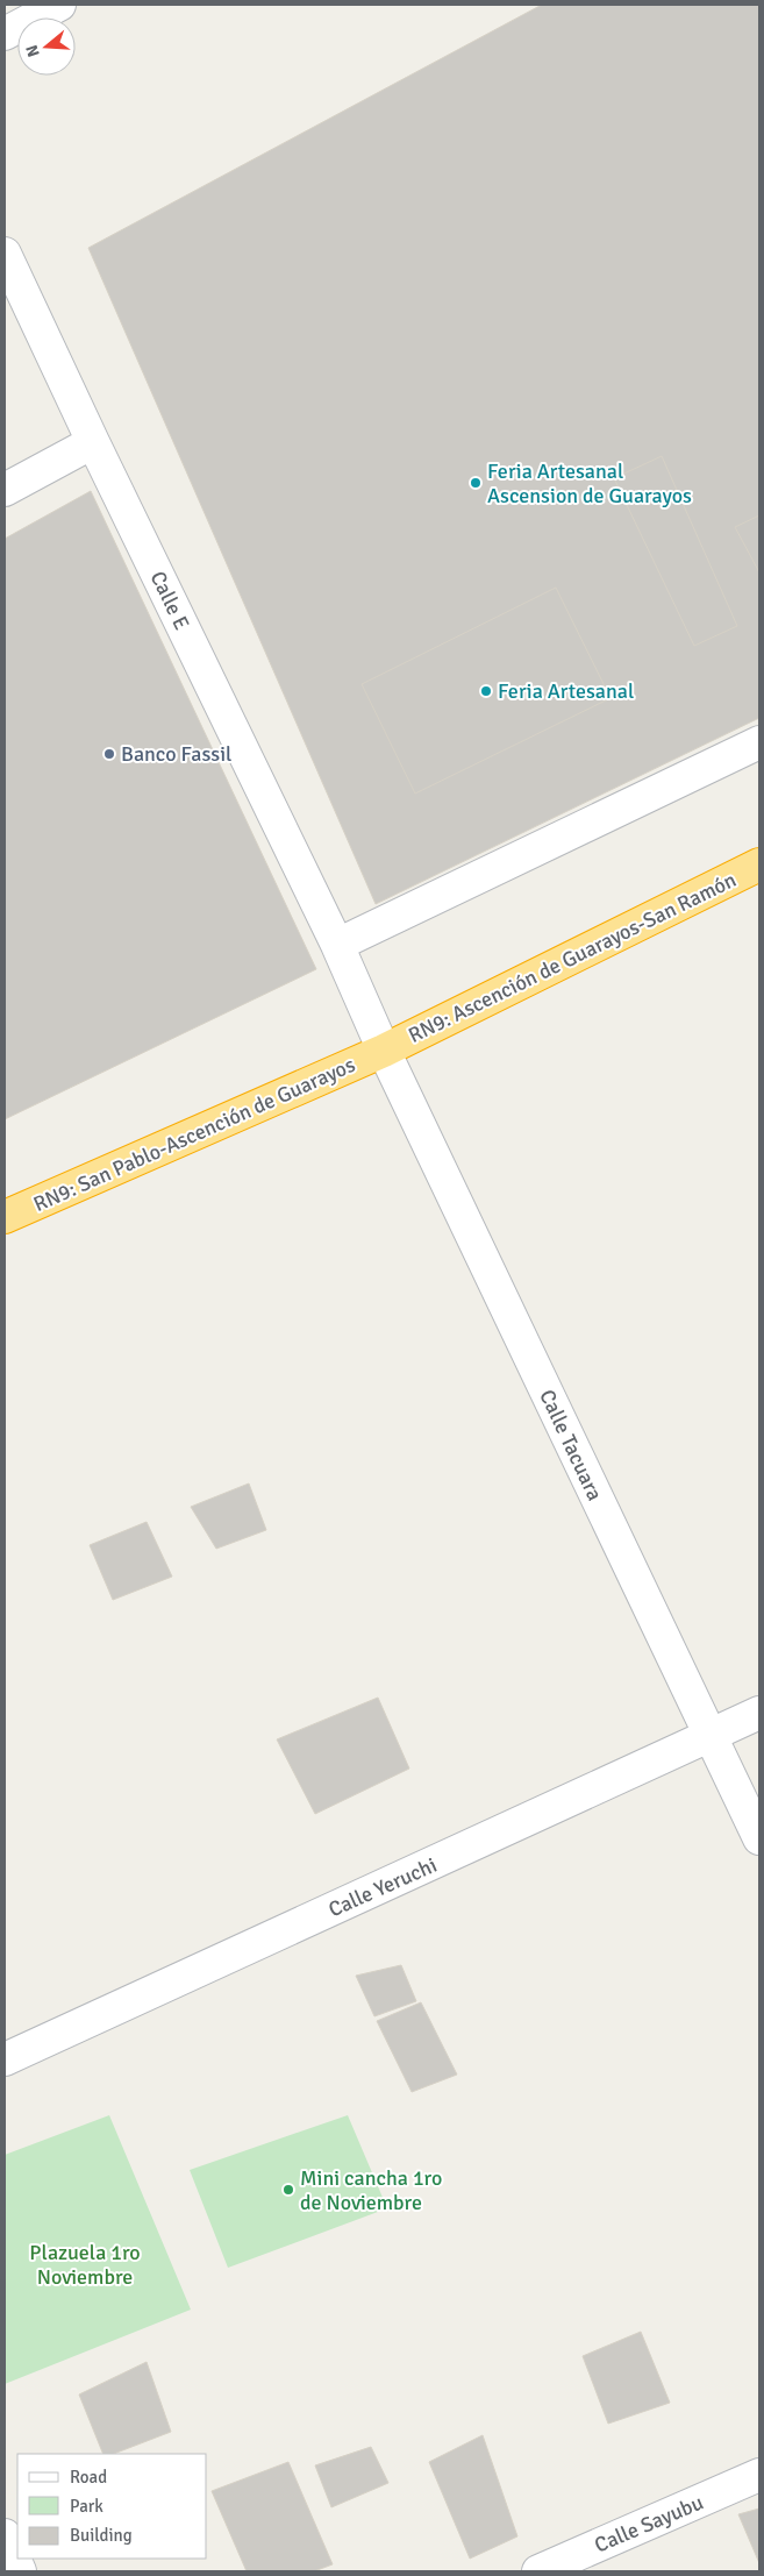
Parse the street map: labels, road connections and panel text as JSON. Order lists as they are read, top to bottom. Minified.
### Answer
{"streets":{"highway":["RN9: Ascención de Guarayos-San Ramón","RN9: San Pablo-Ascención de Guarayos"],"street":["Calle E","Calle Tacuara","Calle Yeruchi","Calle Sayubu"]},"crossings":[["Calle E","RN9: Ascención de Guarayos-San Ramón"],["Calle E","RN9: San Pablo-Ascención de Guarayos"],["Calle E","Calle Tacuara"],["RN9: Ascención de Guarayos-San Ramón","RN9: San Pablo-Ascención de Guarayos"],["RN9: Ascención de Guarayos-San Ramón","Calle Tacuara"],["RN9: San Pablo-Ascención de Guarayos","Calle Tacuara"],["Calle Tacuara","Calle Yeruchi"]],"parks":["Plazuela 1ro Noviembre"],"places":["Feria Artesanal Ascension de Guarayos","Feria Artesanal","Banco Fassil","Mini cancha 1ro de Noviembre"],"legend":["Road","Park","Building"],"north":"left"}
